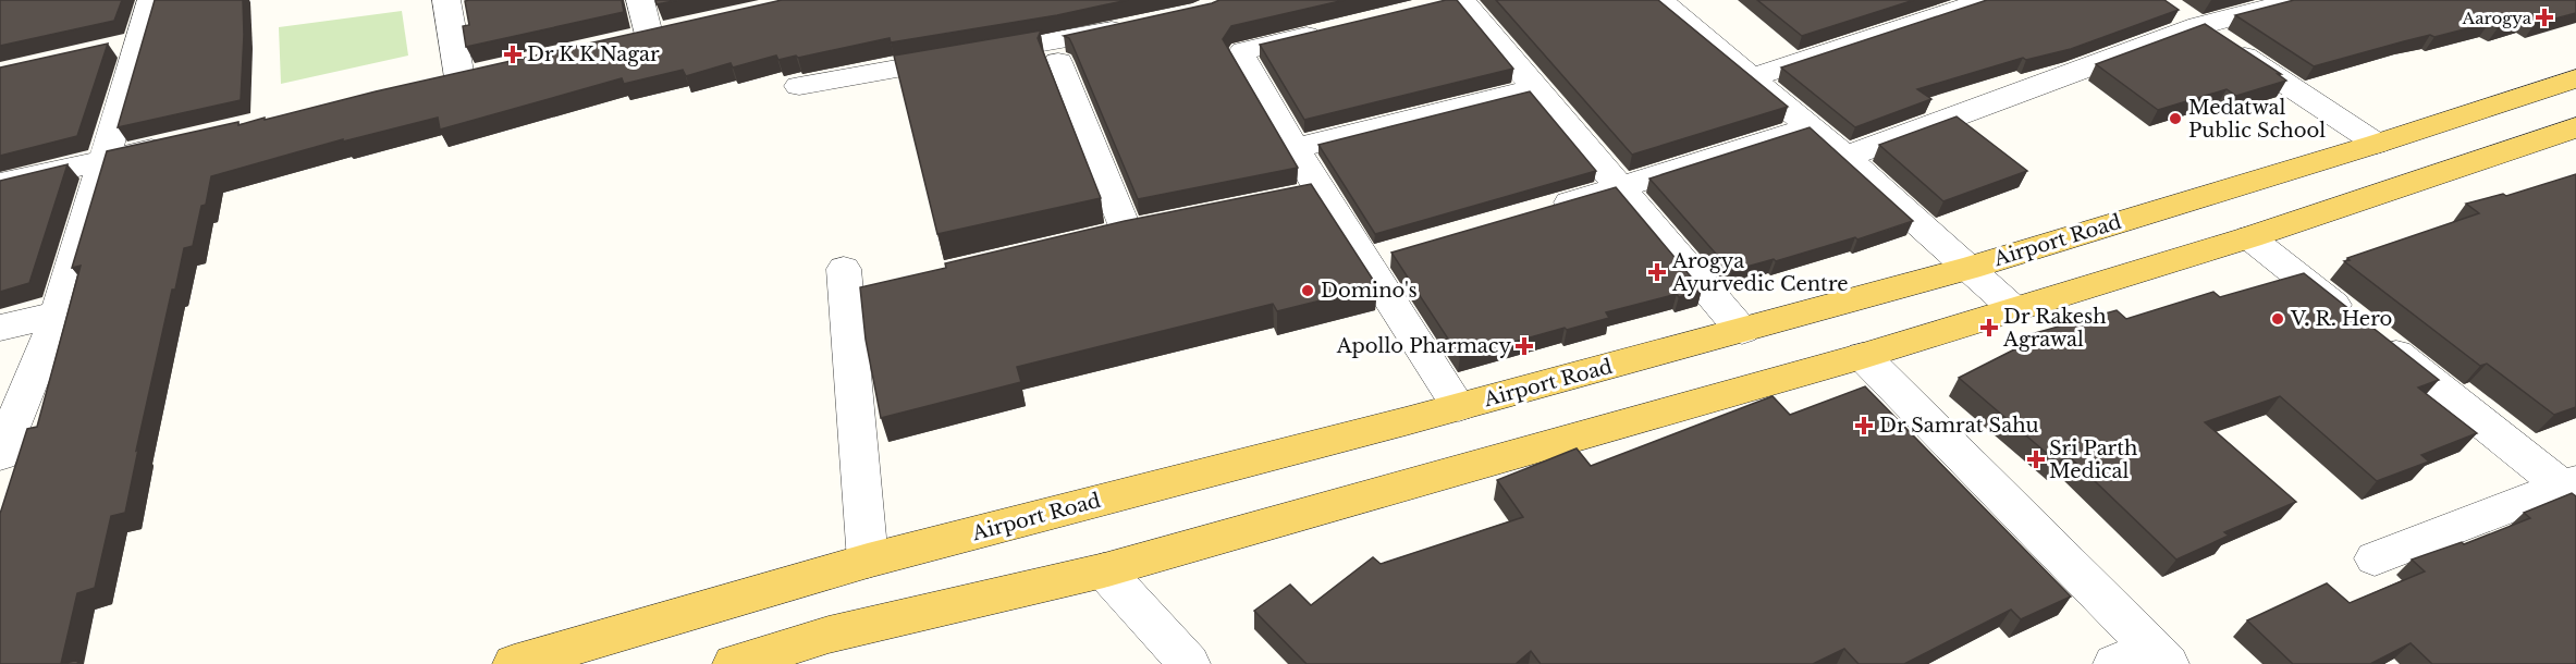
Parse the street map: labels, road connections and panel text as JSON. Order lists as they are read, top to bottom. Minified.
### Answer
{"streets":{"main road":["Airport Road"]},"places":{"health":["Aarogya","Dr K K Nagar","Arogya Ayurvedic Centre","Dr Rakesh Agrawal","Apollo Pharmacy","Dr Samrat Sahu","Sri Parth Medical"],"other":["Medatwal Public School","Domino's","V. R. Hero"]}}
